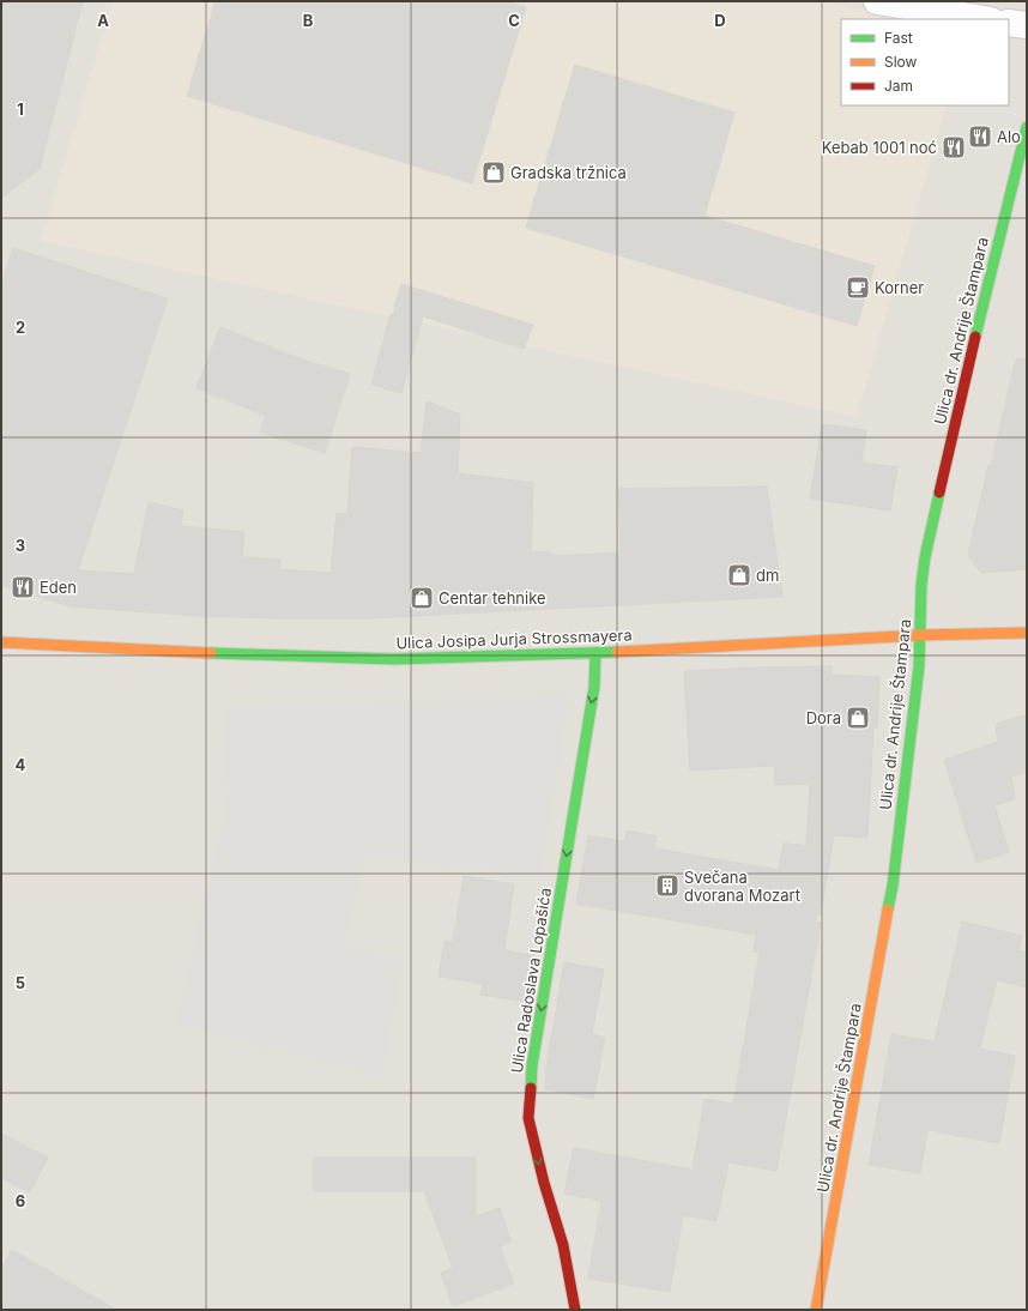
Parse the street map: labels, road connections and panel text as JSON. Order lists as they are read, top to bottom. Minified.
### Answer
{"streets":{"street":["Ulica dr. Andrije Štampara","Ulica Josipa Jurja Strossmayera","Ulica Radoslava Lopašića"]},"crossings":[["Ulica dr. Andrije Štampara","Ulica Josipa Jurja Strossmayera"],["Ulica Josipa Jurja Strossmayera","Ulica Radoslava Lopašića"]],"one_way":["Ulica Radoslava Lopašića"],"places":{"restaurant":["Alo","Kebab 1001 noć","Eden"],"shop":["Gradska tržnica","dm","Centar tehnike","Dora"],"cafe":["Korner"],"building":["Svečana dvorana Mozart"]},"legend":["Fast","Slow","Jam"],"grid":{"columns":["A","B","C","D"],"rows":["1","2","3","4","5","6"]}}
